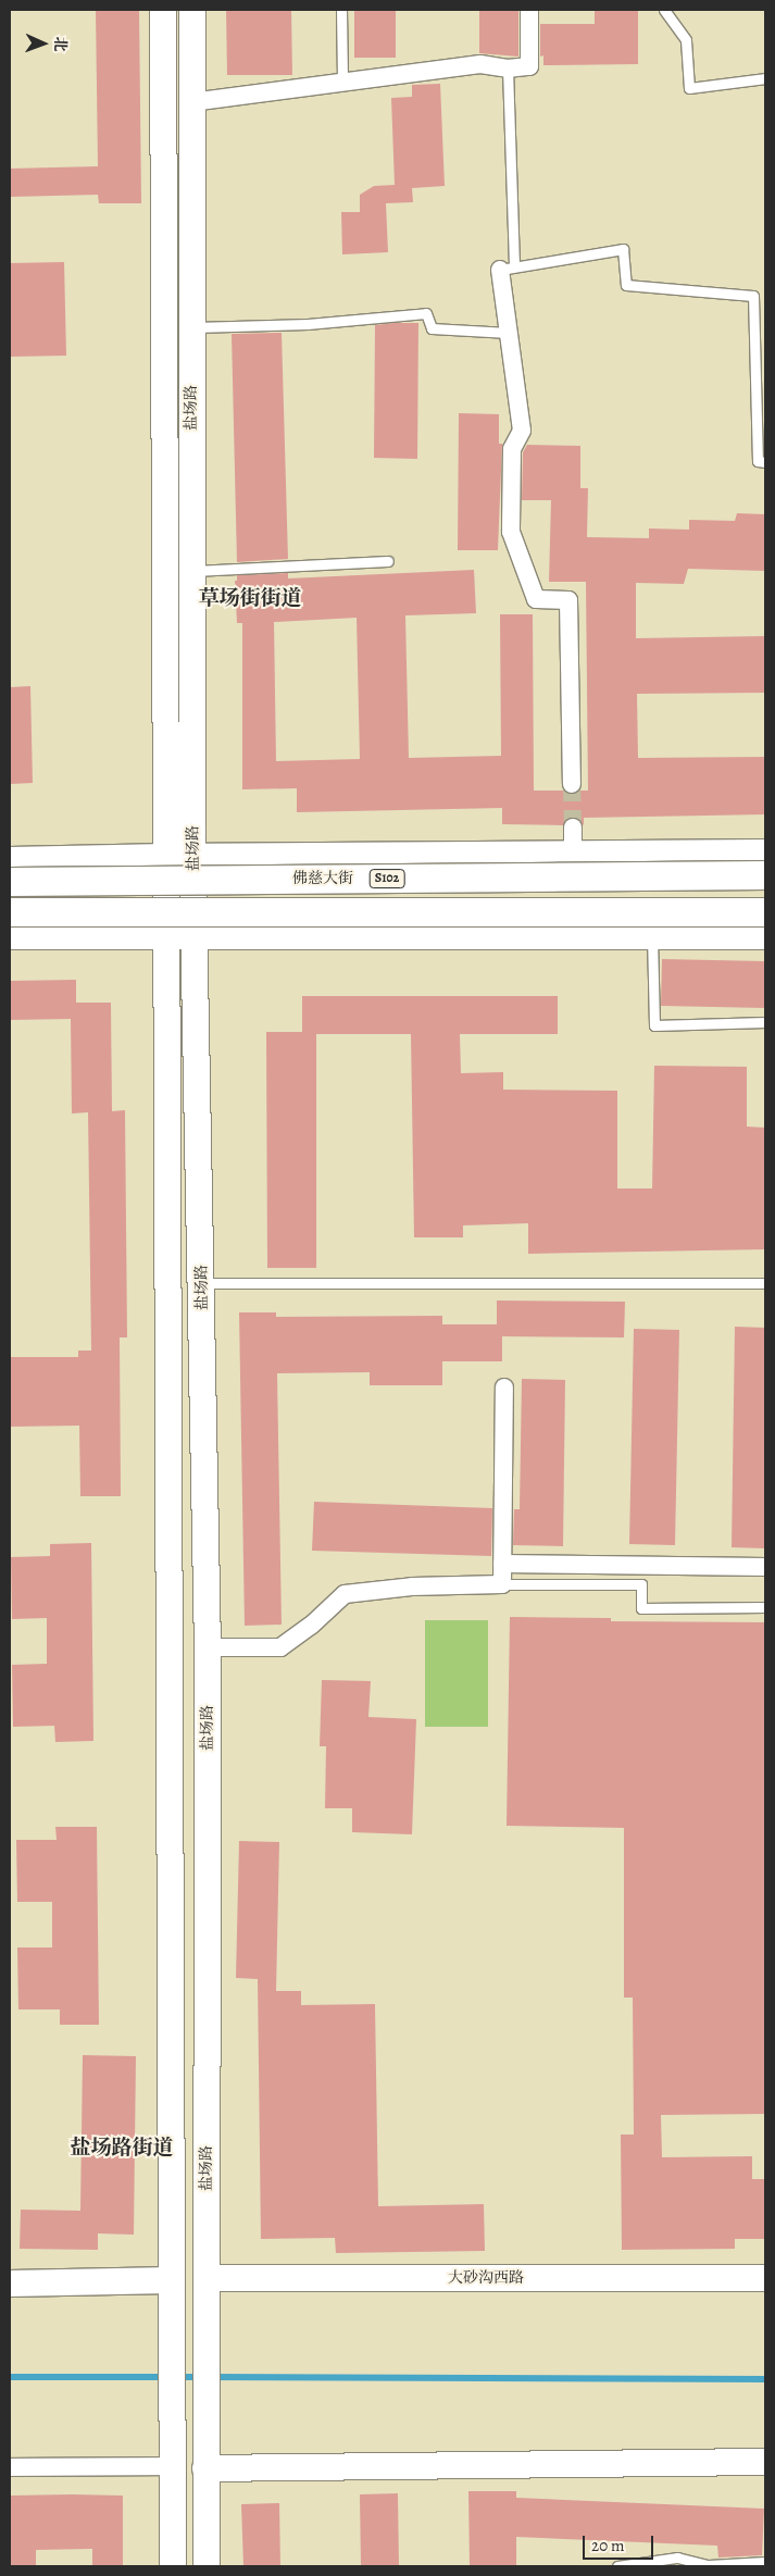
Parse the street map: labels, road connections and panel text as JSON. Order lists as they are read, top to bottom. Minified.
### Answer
{"streets":{"main road":["盐场路","佛慈大街","S102","大砂沟西路"]},"crossings":[["盐场路","大砂沟西路"]],"districts":["草场街街道","盐场路街道"],"scale_bar":"20 m","north":"right"}
